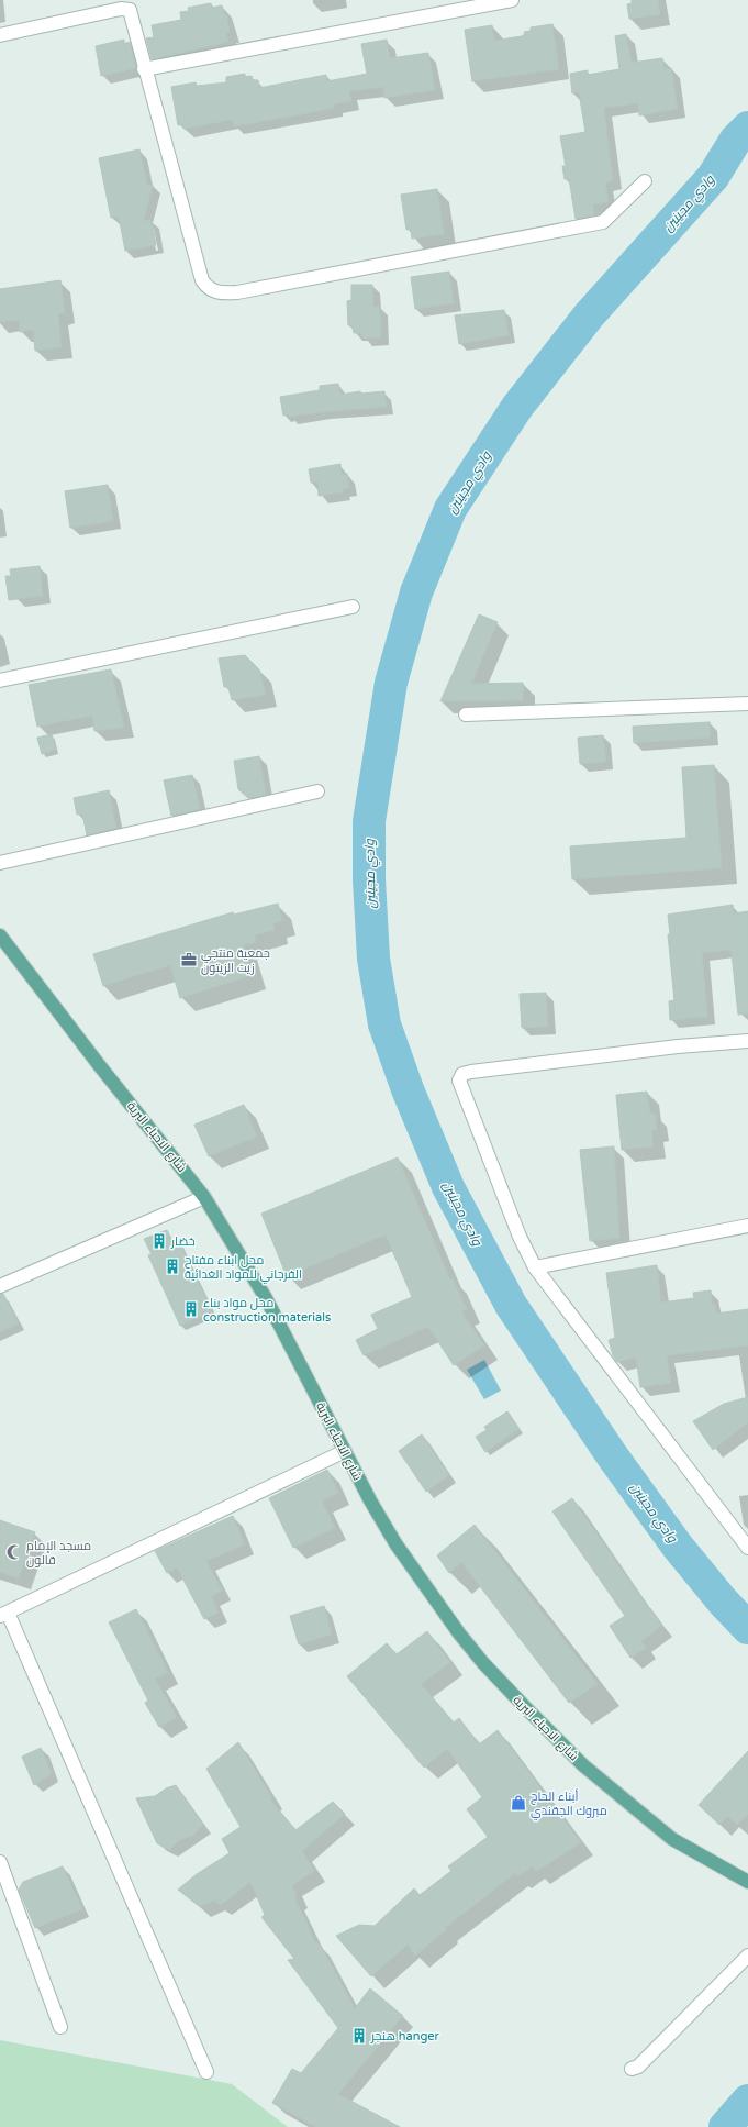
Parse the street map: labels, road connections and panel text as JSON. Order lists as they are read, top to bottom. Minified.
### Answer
{"streets":{"main road":["شارع الاحياء البرية"]},"water":["وادي مجينين"],"places":{"office":["جمعية منتجي زيت الزيتون"],"building":["خضار","محل ابناء مفتاح الفرجاني للمواد الغدائية","محل مواد بناء construction materials","هنجر hanger"],"mosque":["مسجد الإمام قالون"],"shop":["أبناء الحاج مبروك الجقندي"]}}
